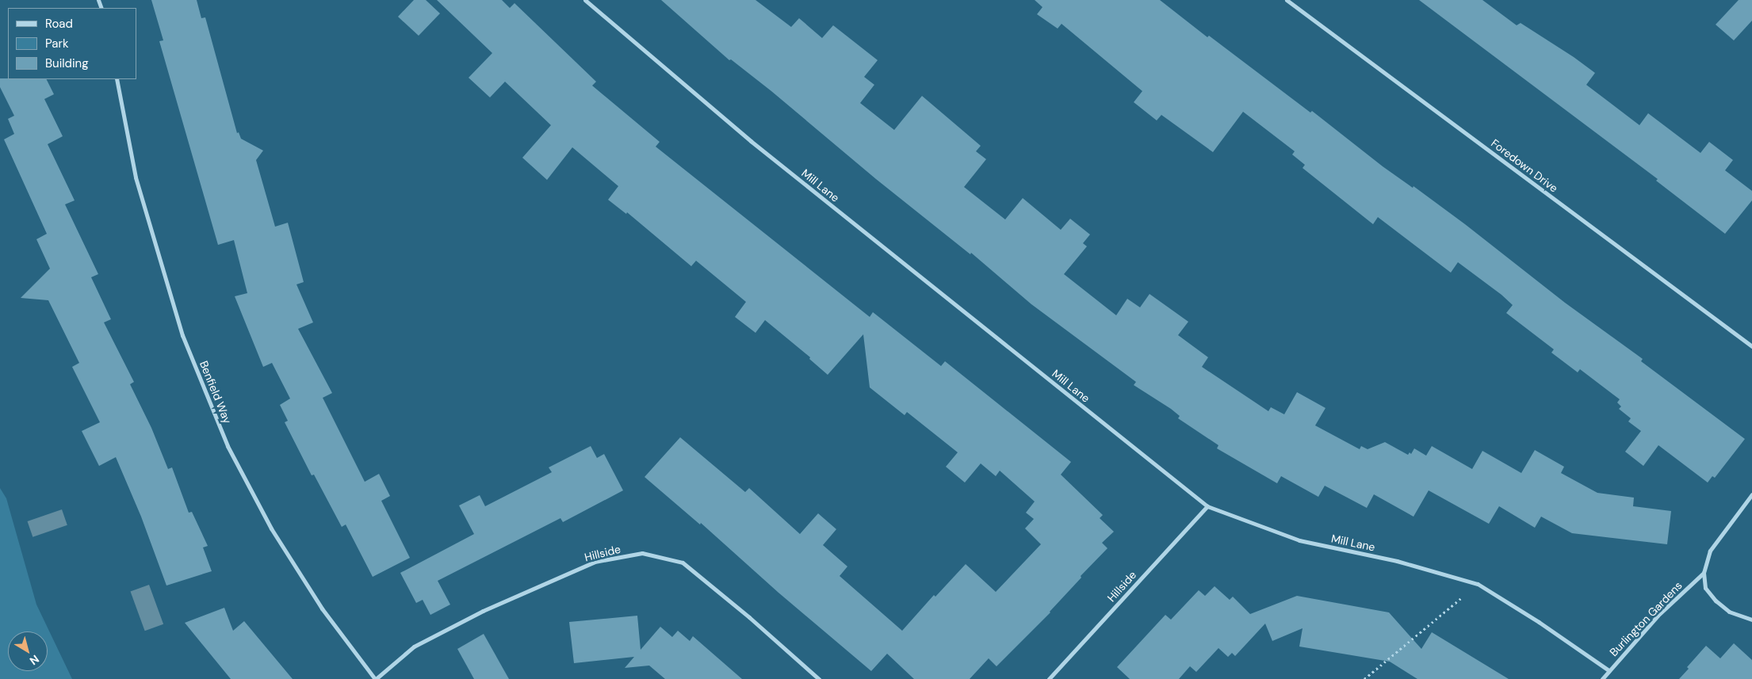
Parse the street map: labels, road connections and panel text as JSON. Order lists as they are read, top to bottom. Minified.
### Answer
{"streets":{"street":["Foredown Drive","Mill Lane","Benfield Way","Hillside","Burlington Gardens"]},"crossings":[["Mill Lane","Hillside"],["Mill Lane","Burlington Gardens"],["Benfield Way","Hillside"]],"legend":["Road","Park","Building"],"north":"bottom right"}
